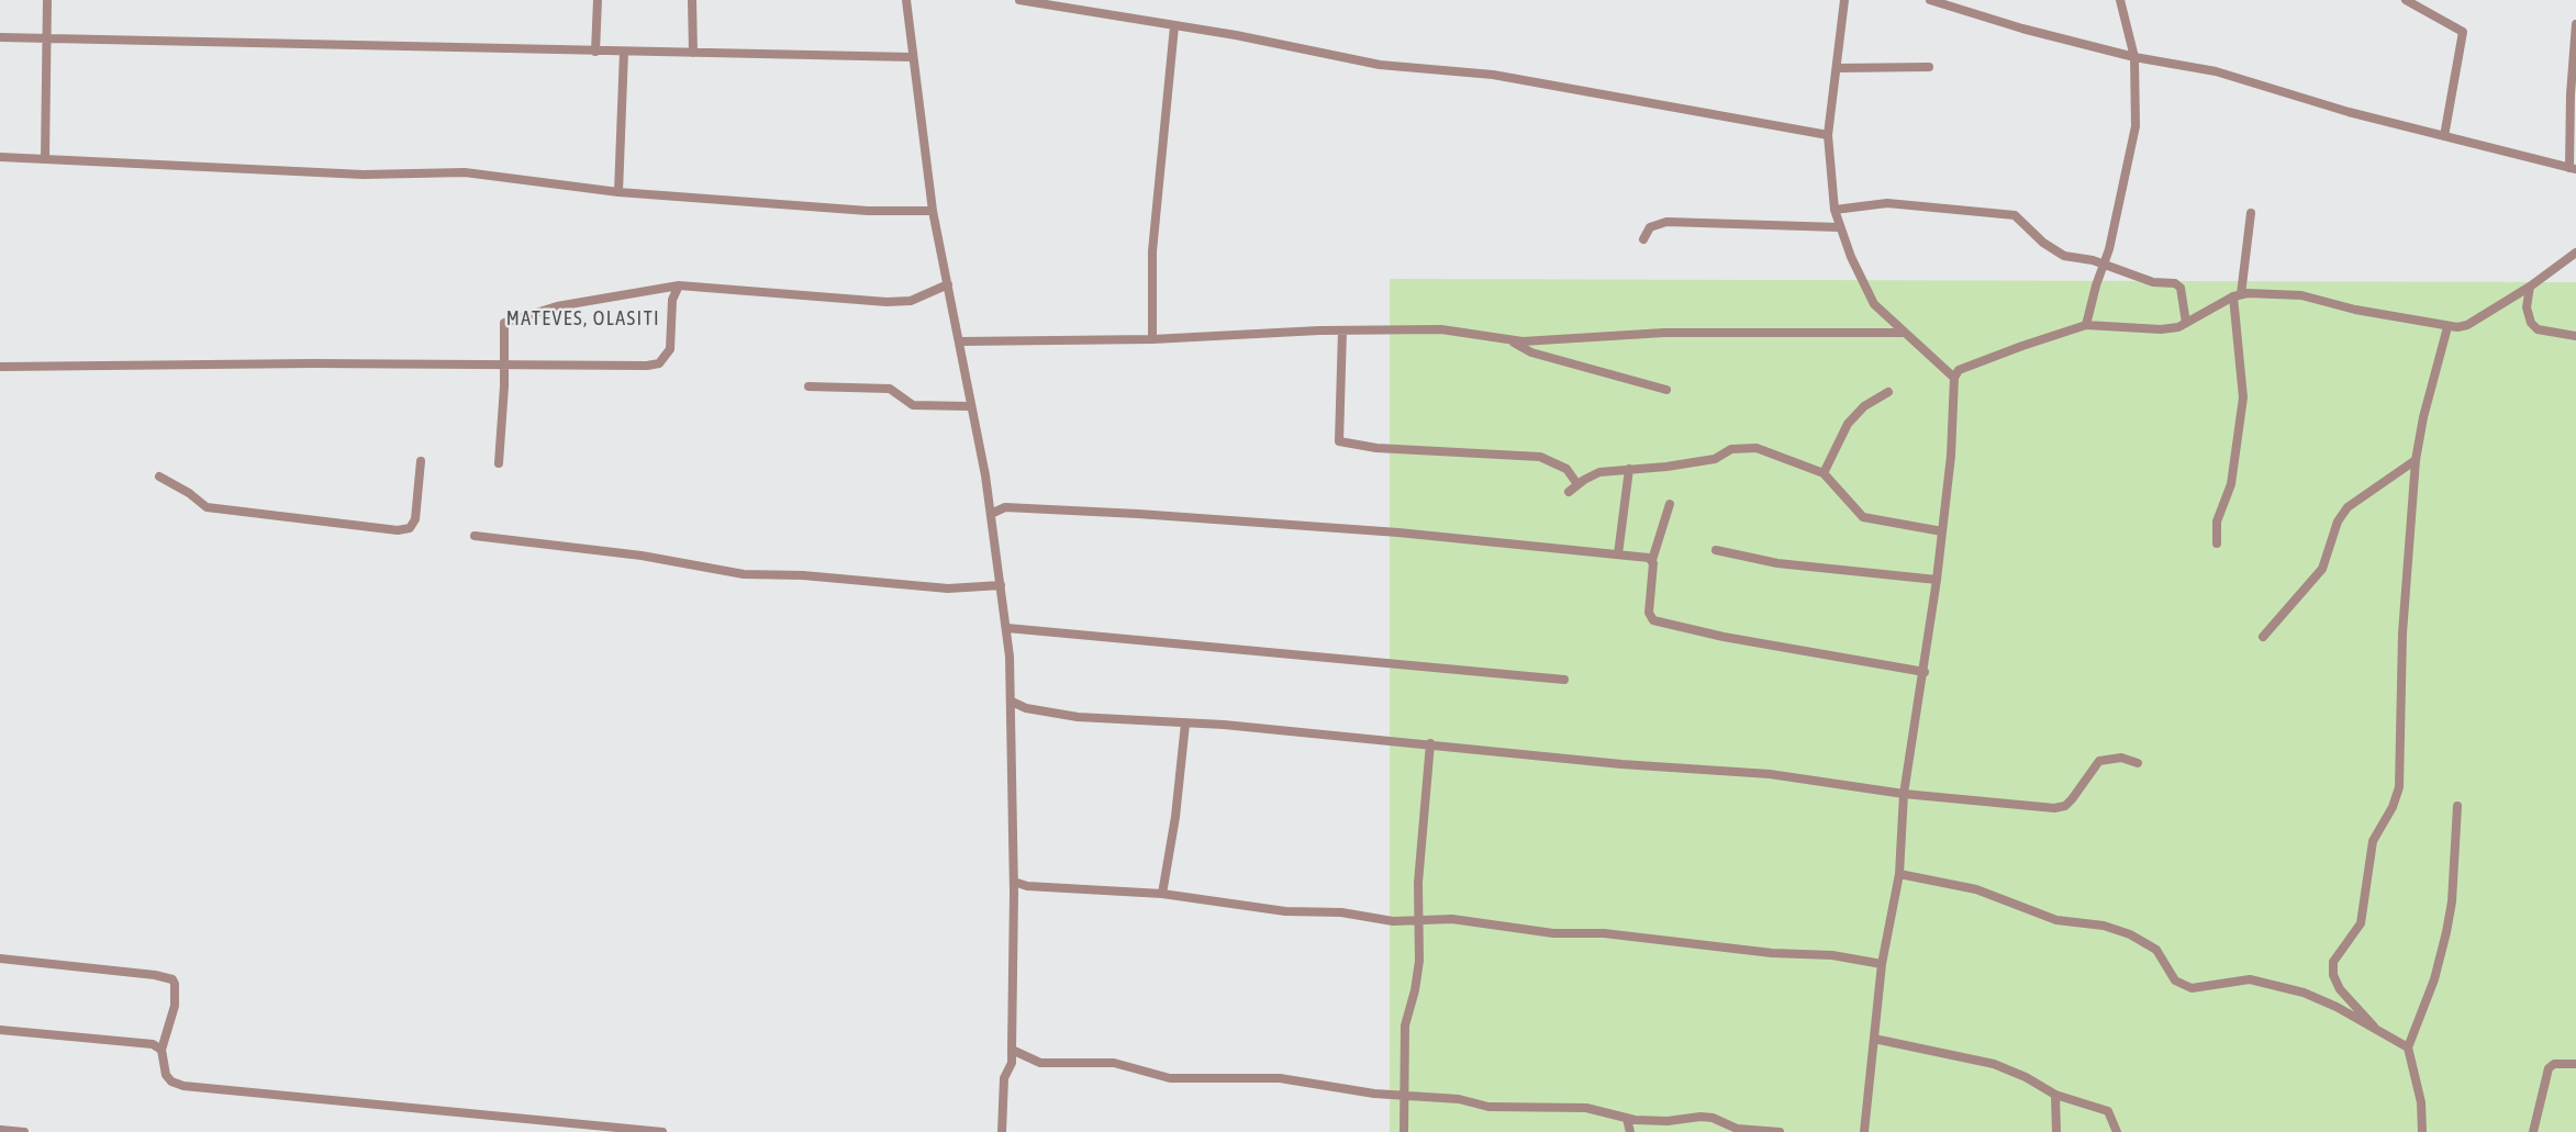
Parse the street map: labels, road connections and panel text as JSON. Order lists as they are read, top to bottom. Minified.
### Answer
{"districts":["MATEVES, OLASITI"]}
